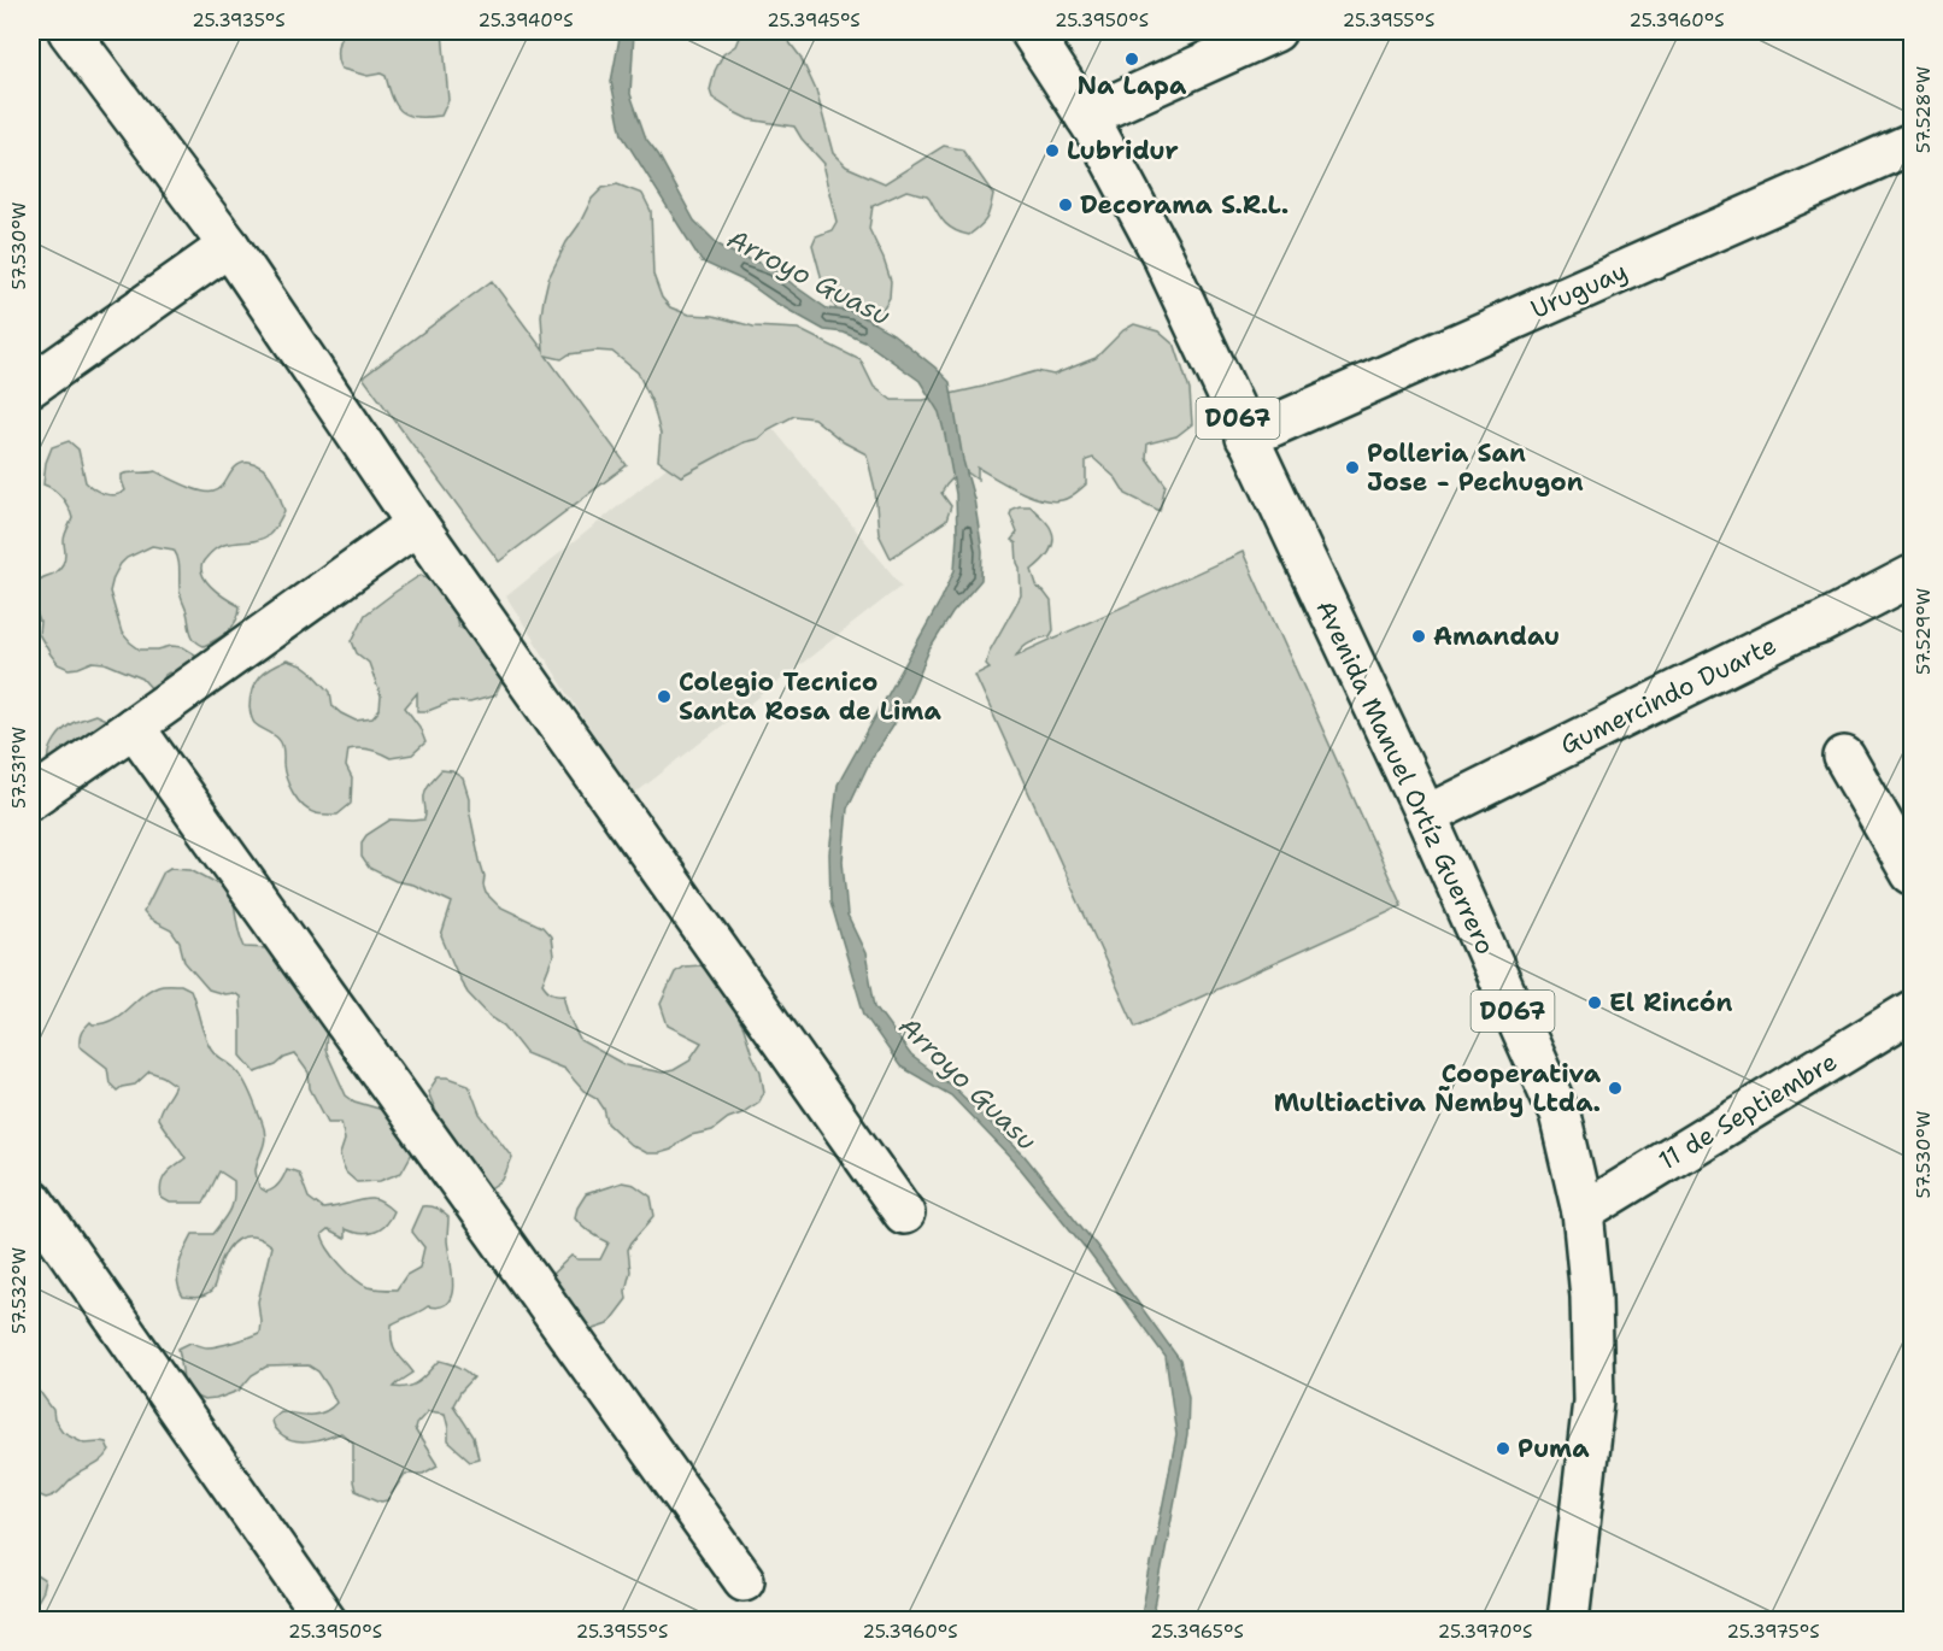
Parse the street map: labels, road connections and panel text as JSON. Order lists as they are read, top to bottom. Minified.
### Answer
{"streets":{"street":["Uruguay","D067","Gumercindo Duarte","Avenida Manuel Ortíz Guerrero","11 de Septiembre"]},"crossings":[["Uruguay","Avenida Manuel Ortíz Guerrero"],["Gumercindo Duarte","Avenida Manuel Ortíz Guerrero"],["Avenida Manuel Ortíz Guerrero","11 de Septiembre"]],"water":["Arroyo Guasu"],"places":["Na Lapa","Lubridur","Decorama S.R.L.","Polleria San Jose - Pechugon","Amandau","Colegio Tecnico Santa Rosa de Lima","El Rincón","Cooperativa Multiactiva Ñemby Ltda.","Puma"],"coordinates":["25.3935°S","25.3940°S","25.3945°S","25.3950°S","25.3955°S","25.3960°S","57.528°W","57.530°W","57.529°W","57.531°W","57.532°W","25.3965°S","25.3970°S","25.3975°S"]}
